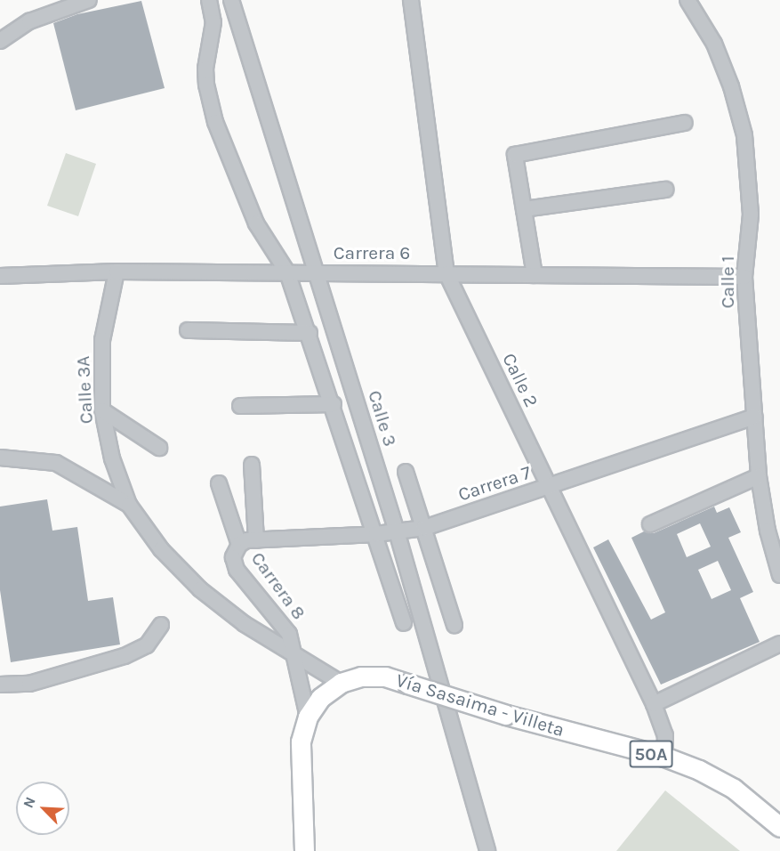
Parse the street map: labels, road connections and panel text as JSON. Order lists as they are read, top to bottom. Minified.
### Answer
{"streets":{"main road":["Vía Sasaima - Villeta","50A"],"street":["Carrera 6","Calle 1","Calle 2","Calle 3A","Calle 3","Carrera 7","Carrera 8"]},"crossings":[["Carrera 6","Calle 1"],["Carrera 6","Calle 2"],["Carrera 6","Calle 3A"],["Carrera 6","Calle 3"],["Calle 1","Carrera 7"],["Calle 2","Carrera 7"],["Calle 2","Vía Sasaima - Villeta"],["Calle 3","Carrera 7"],["Carrera 7","Carrera 8"]],"north":"top left"}
